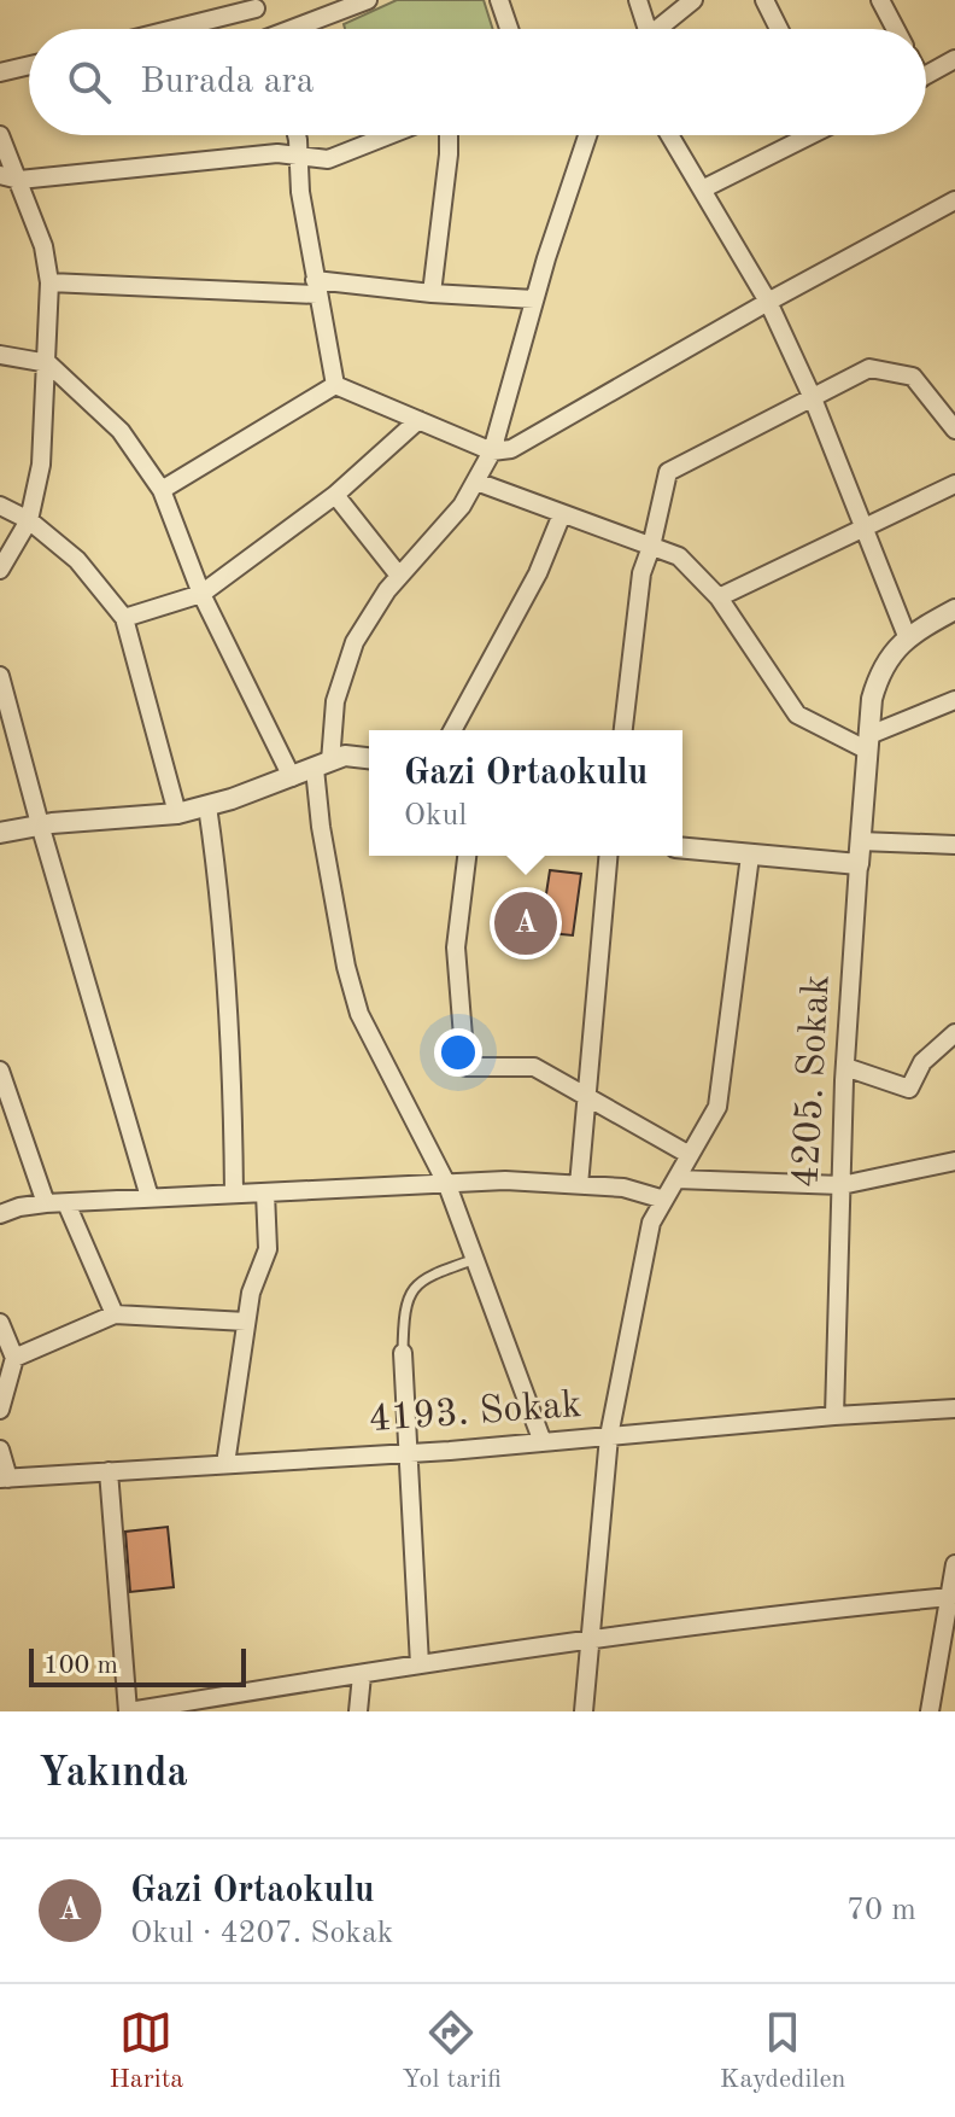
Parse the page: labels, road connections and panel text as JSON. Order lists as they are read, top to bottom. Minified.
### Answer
{"streets":{"street":["4205. Sokak","4193. Sokak"]},"crossings":[["4205. Sokak","4193. Sokak"]],"scale_bar":"100 m","page":{"search":"Burada ara","popup":["Gazi Ortaokulu","Okul"],"pins":"A","scale":"100 m","heading":"Yakında","list":[{"mark":"A","name":"Gazi Ortaokulu","note":"Okul · 4207. Sokak","value":"70 m"}],"nav":["Harita","Yol tarifi","Kaydedilen"]}}
